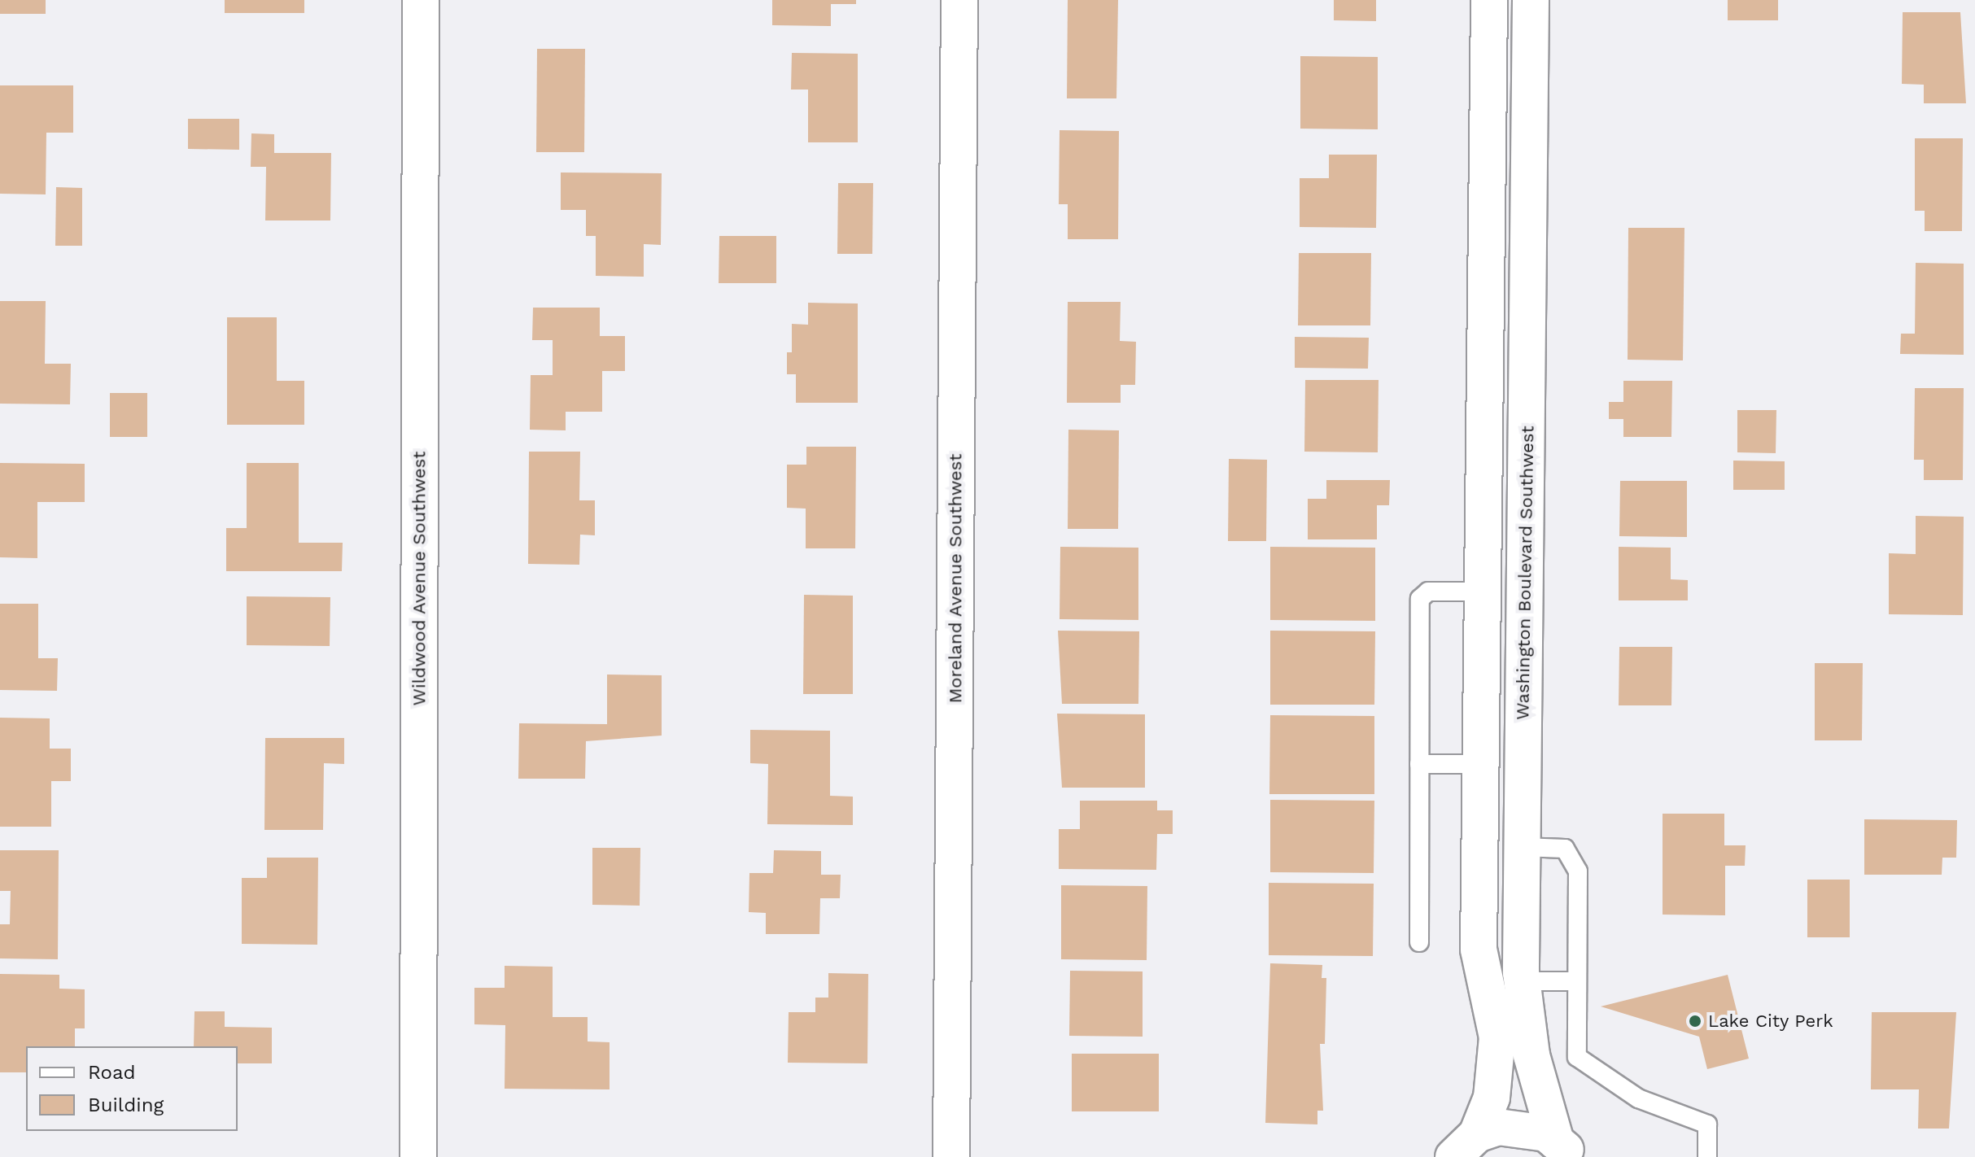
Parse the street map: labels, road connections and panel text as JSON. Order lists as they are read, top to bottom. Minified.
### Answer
{"streets":{"main road":["Washington Boulevard Southwest","Wildwood Avenue Southwest","Moreland Avenue Southwest"]},"places":["Lake City Perk"],"legend":["Road","Building"]}
